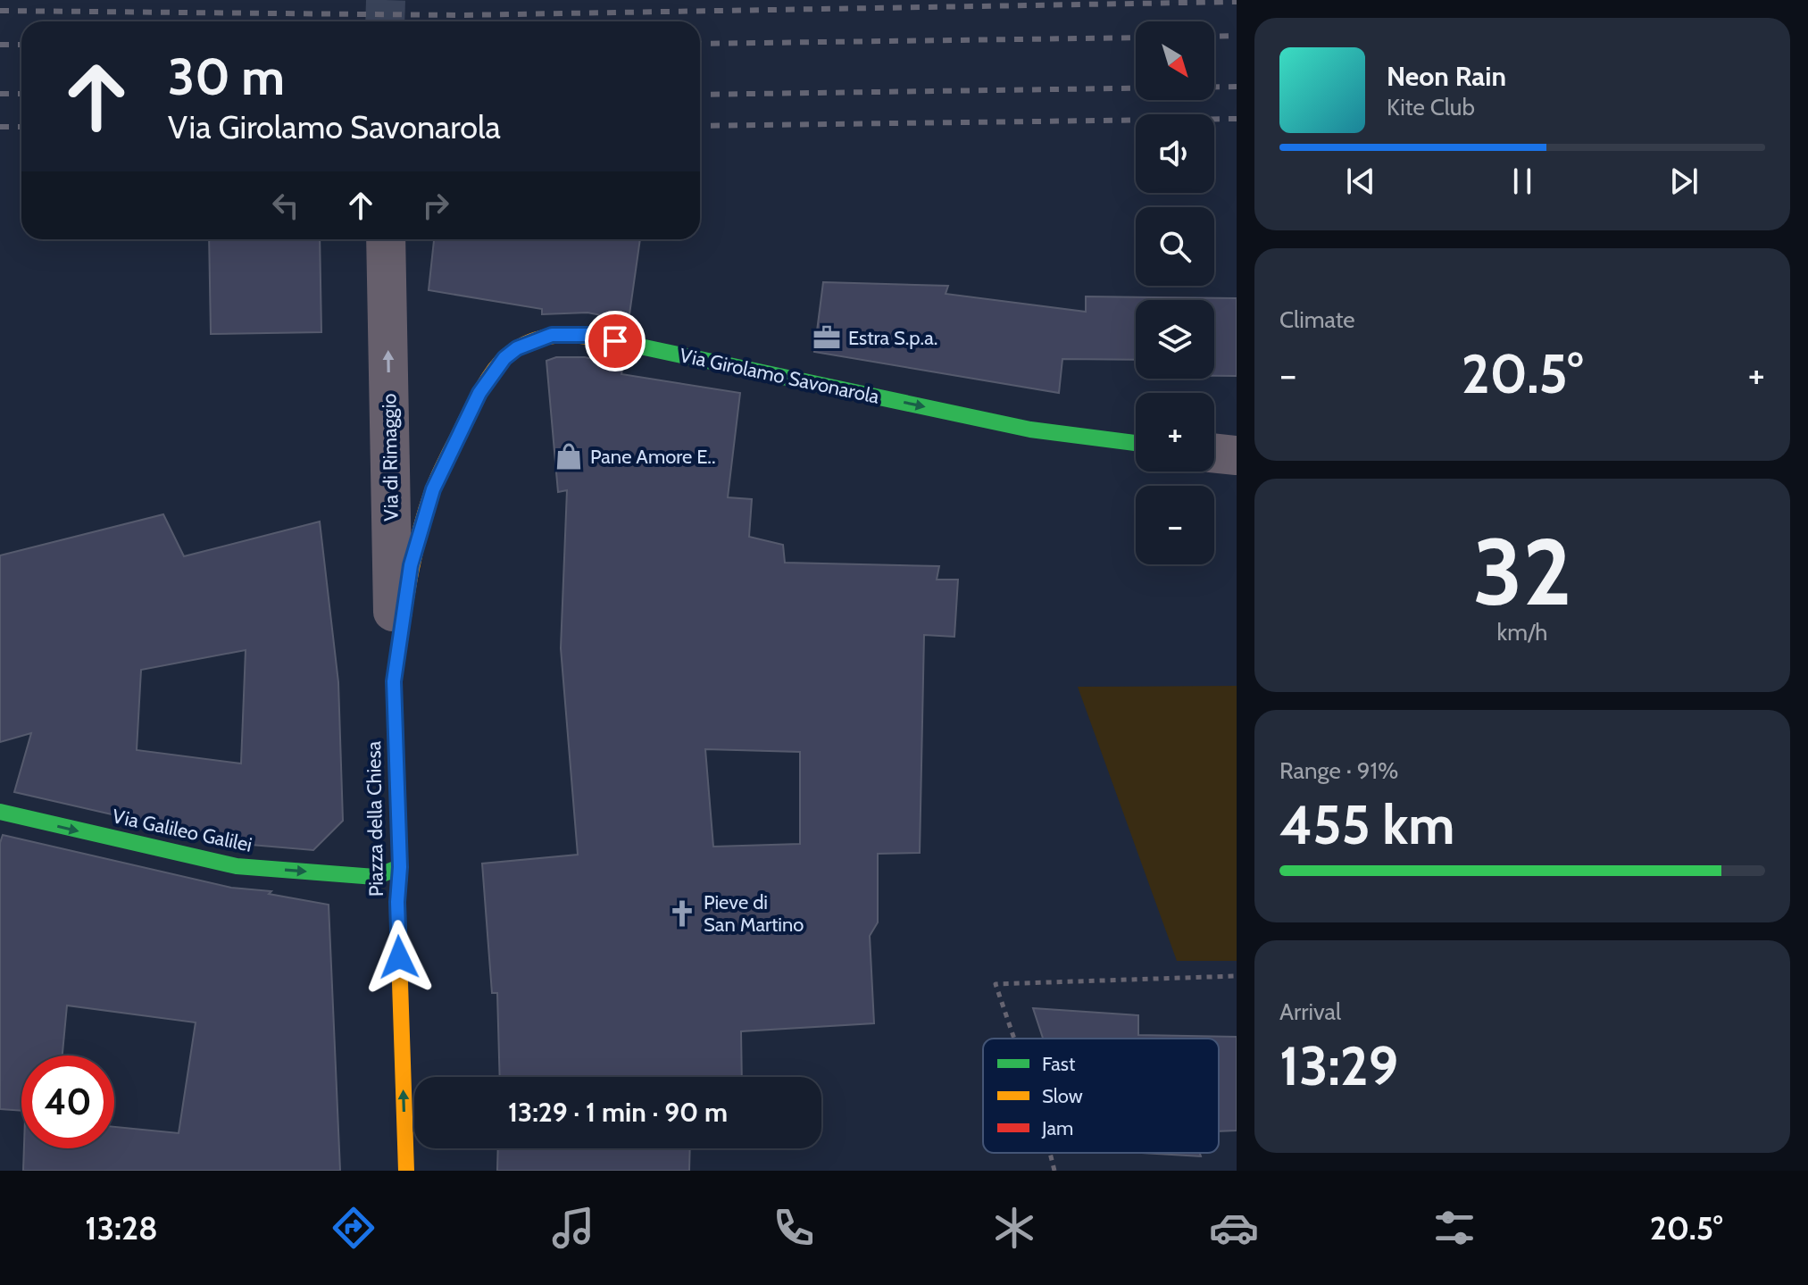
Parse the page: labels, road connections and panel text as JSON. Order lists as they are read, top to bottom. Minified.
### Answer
{"streets":{"street":["Via Girolamo Savonarola","Via di Rimaggio","Piazza della Chiesa","Via Galileo Galilei"]},"crossings":[["Via Girolamo Savonarola","Via di Rimaggio"],["Via Girolamo Savonarola","Piazza della Chiesa"],["Via di Rimaggio","Piazza della Chiesa"],["Piazza della Chiesa","Via Galileo Galilei"]],"one_way":["Via di Rimaggio","Piazza della Chiesa","Via Galileo Galilei"],"places":{"office":["Estra S.p.a."],"shop":["Pane Amore E.."],"church":["Pieve di San Martino"]},"legend":["Fast","Slow","Jam"],"north":"bottom right","page":{"map_buttons":["+","−"],"turn":["30 m","Via Girolamo Savonarola"],"song":["Neon Rain","Kite Club"],"tile":["Climate",["32","km/h"],["Range · 91%","455 km"],["Arrival","13:29"]],"heat":["−","20.5°","+"],"limit":"40","trip":"13:29 · 1 min · 90 m","tabs":["13:28","20.5°"]}}
